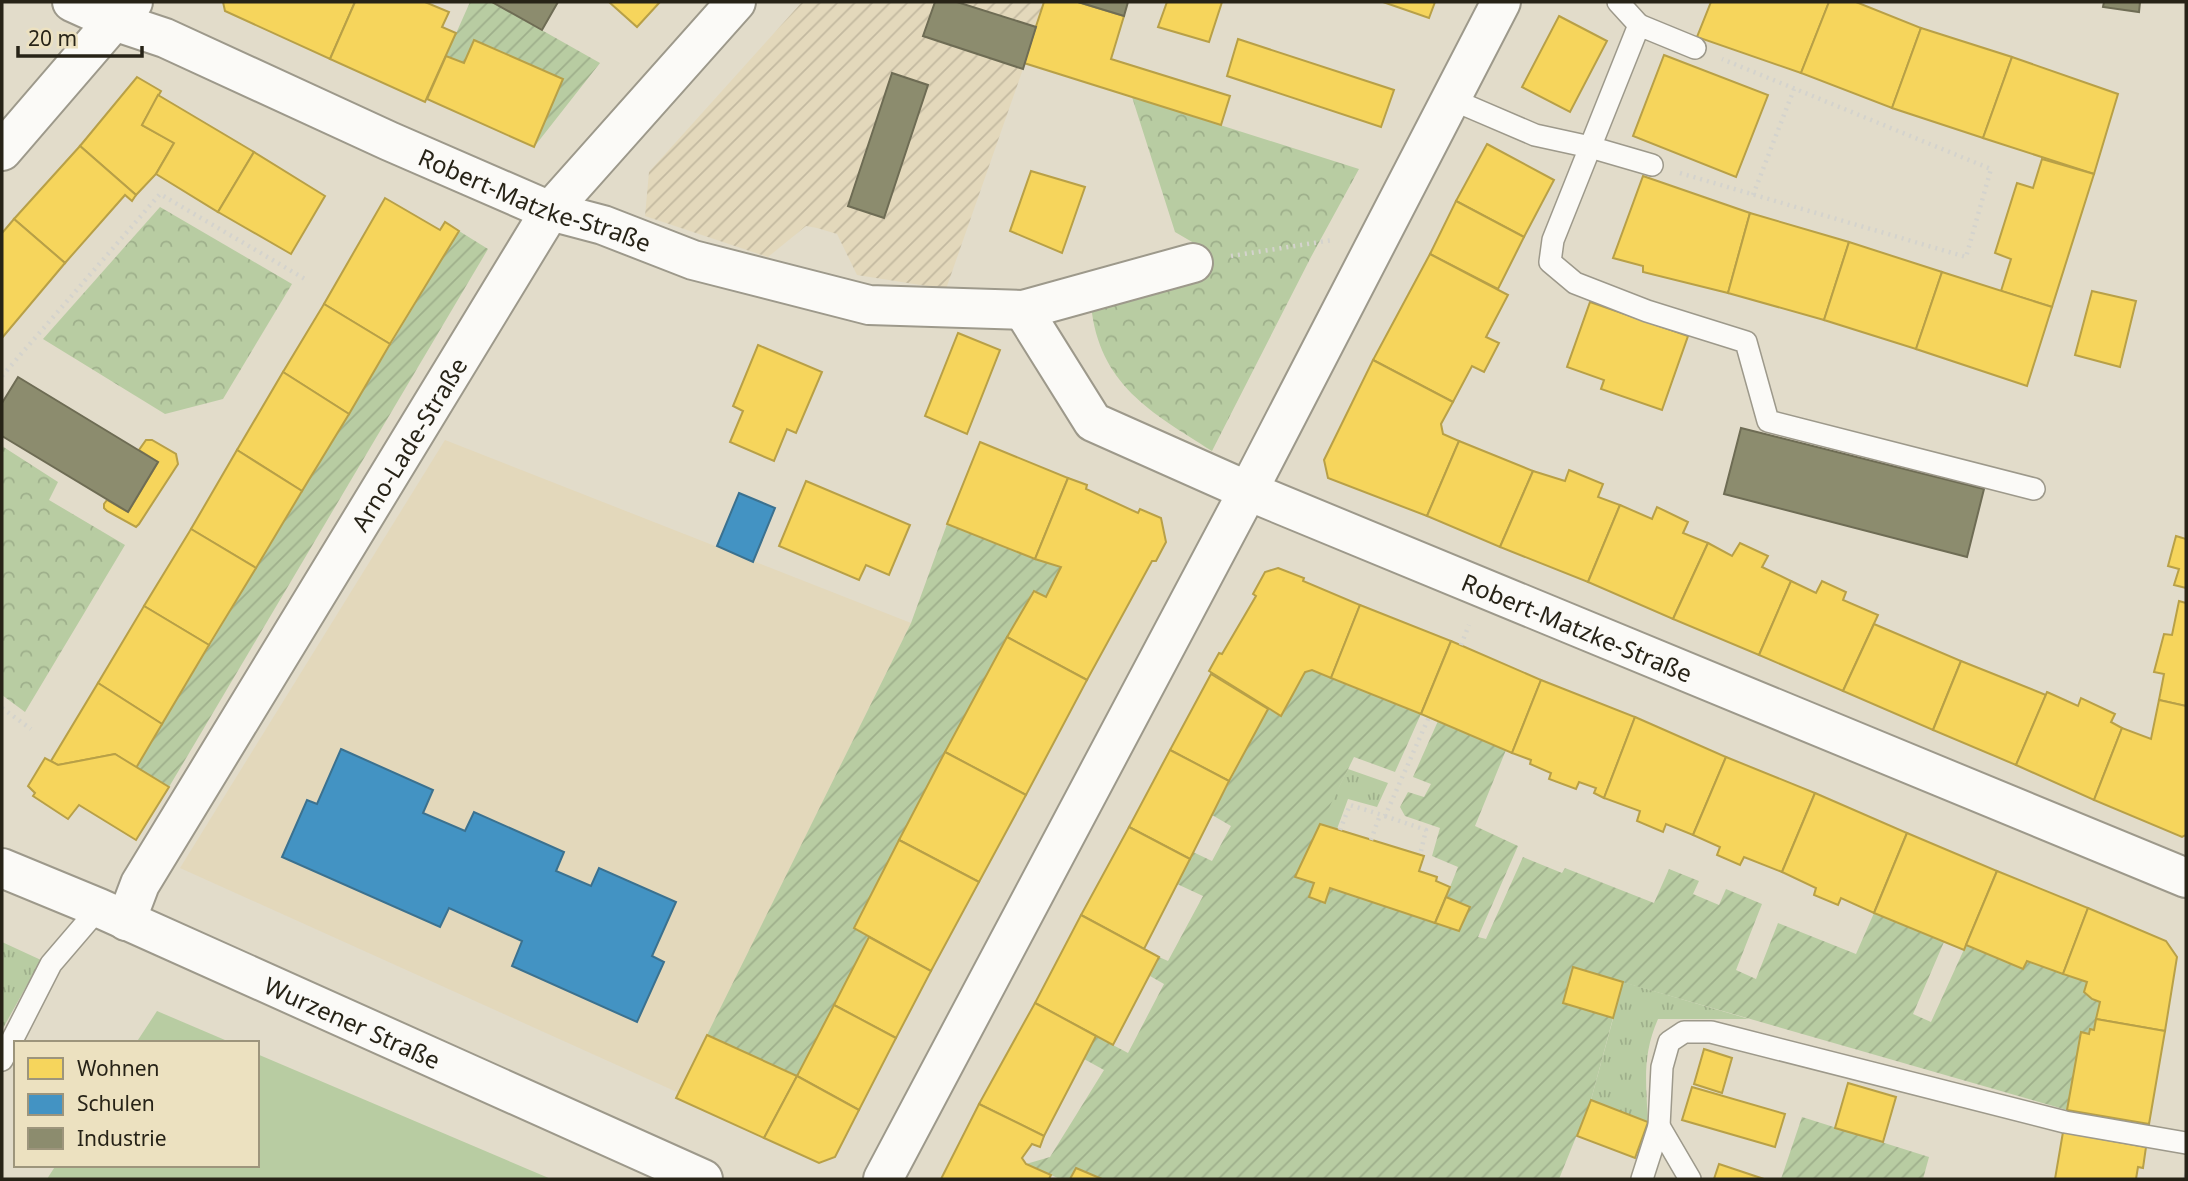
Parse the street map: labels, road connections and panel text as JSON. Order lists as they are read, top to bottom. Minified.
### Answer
{"streets":{"street":["Robert-Matzke-Straße","Arno-Lade-Straße","Wurzener Straße"]},"crossings":[["Robert-Matzke-Straße","Arno-Lade-Straße"],["Arno-Lade-Straße","Wurzener Straße"]],"legend":["Wohnen","Schulen","Industrie"],"scale_bar":"20 m"}
